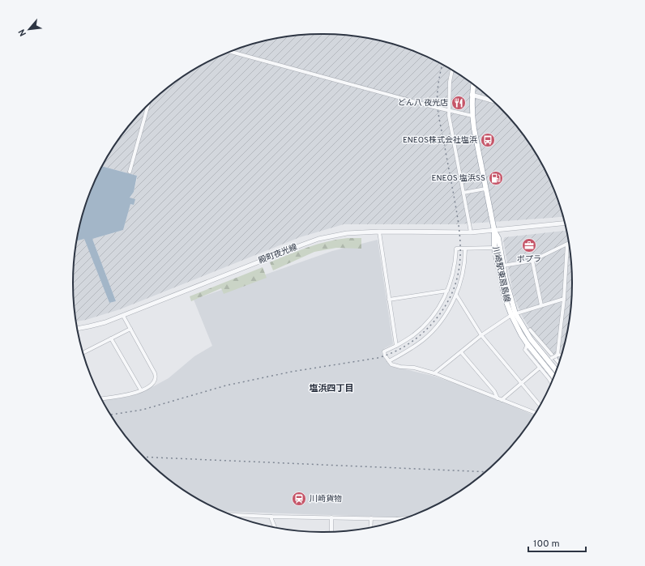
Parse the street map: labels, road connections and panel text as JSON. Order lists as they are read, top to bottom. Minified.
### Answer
{"streets":{"highway":["川崎駅東扇島線"],"street":["殿町夜光線"]},"crossings":[["殿町夜光線","川崎駅東扇島線"]],"districts":["塩浜四丁目"],"places":{"restaurant":["どん八 夜光店"],"bus stop":["ENEOS株式会社塩浜"],"fuel station":["ENEOS 塩浜SS"],"office":["ポプラ"],"station":["川崎貨物"]},"scale_bar":"100 m","north":"bottom left"}
